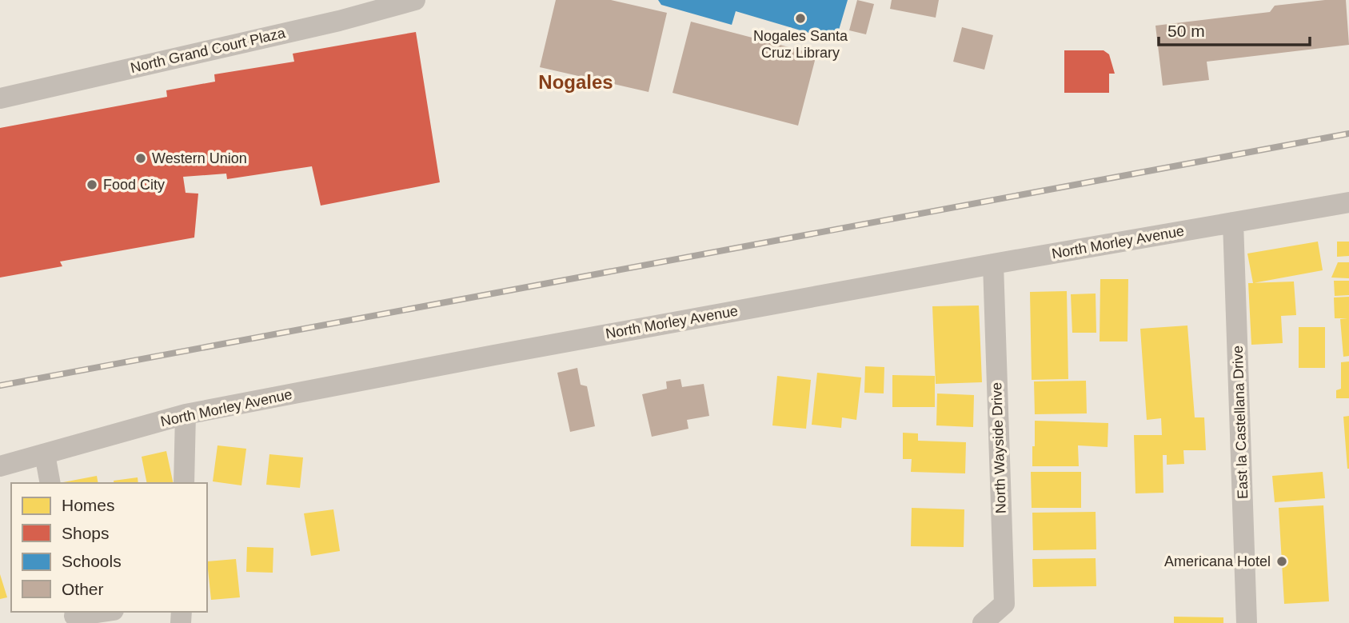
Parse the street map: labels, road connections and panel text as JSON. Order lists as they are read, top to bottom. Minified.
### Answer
{"streets":{"street":["North Grand Court Plaza","North Morley Avenue","East la Castellana Drive","North Wayside Drive"]},"crossings":[["North Morley Avenue","East la Castellana Drive"],["North Morley Avenue","North Wayside Drive"]],"districts":["Nogales"],"places":["Nogales Santa Cruz Library","Western Union","Food City","Americana Hotel"],"legend":["Homes","Shops","Schools","Other"],"scale_bar":"50 m"}
